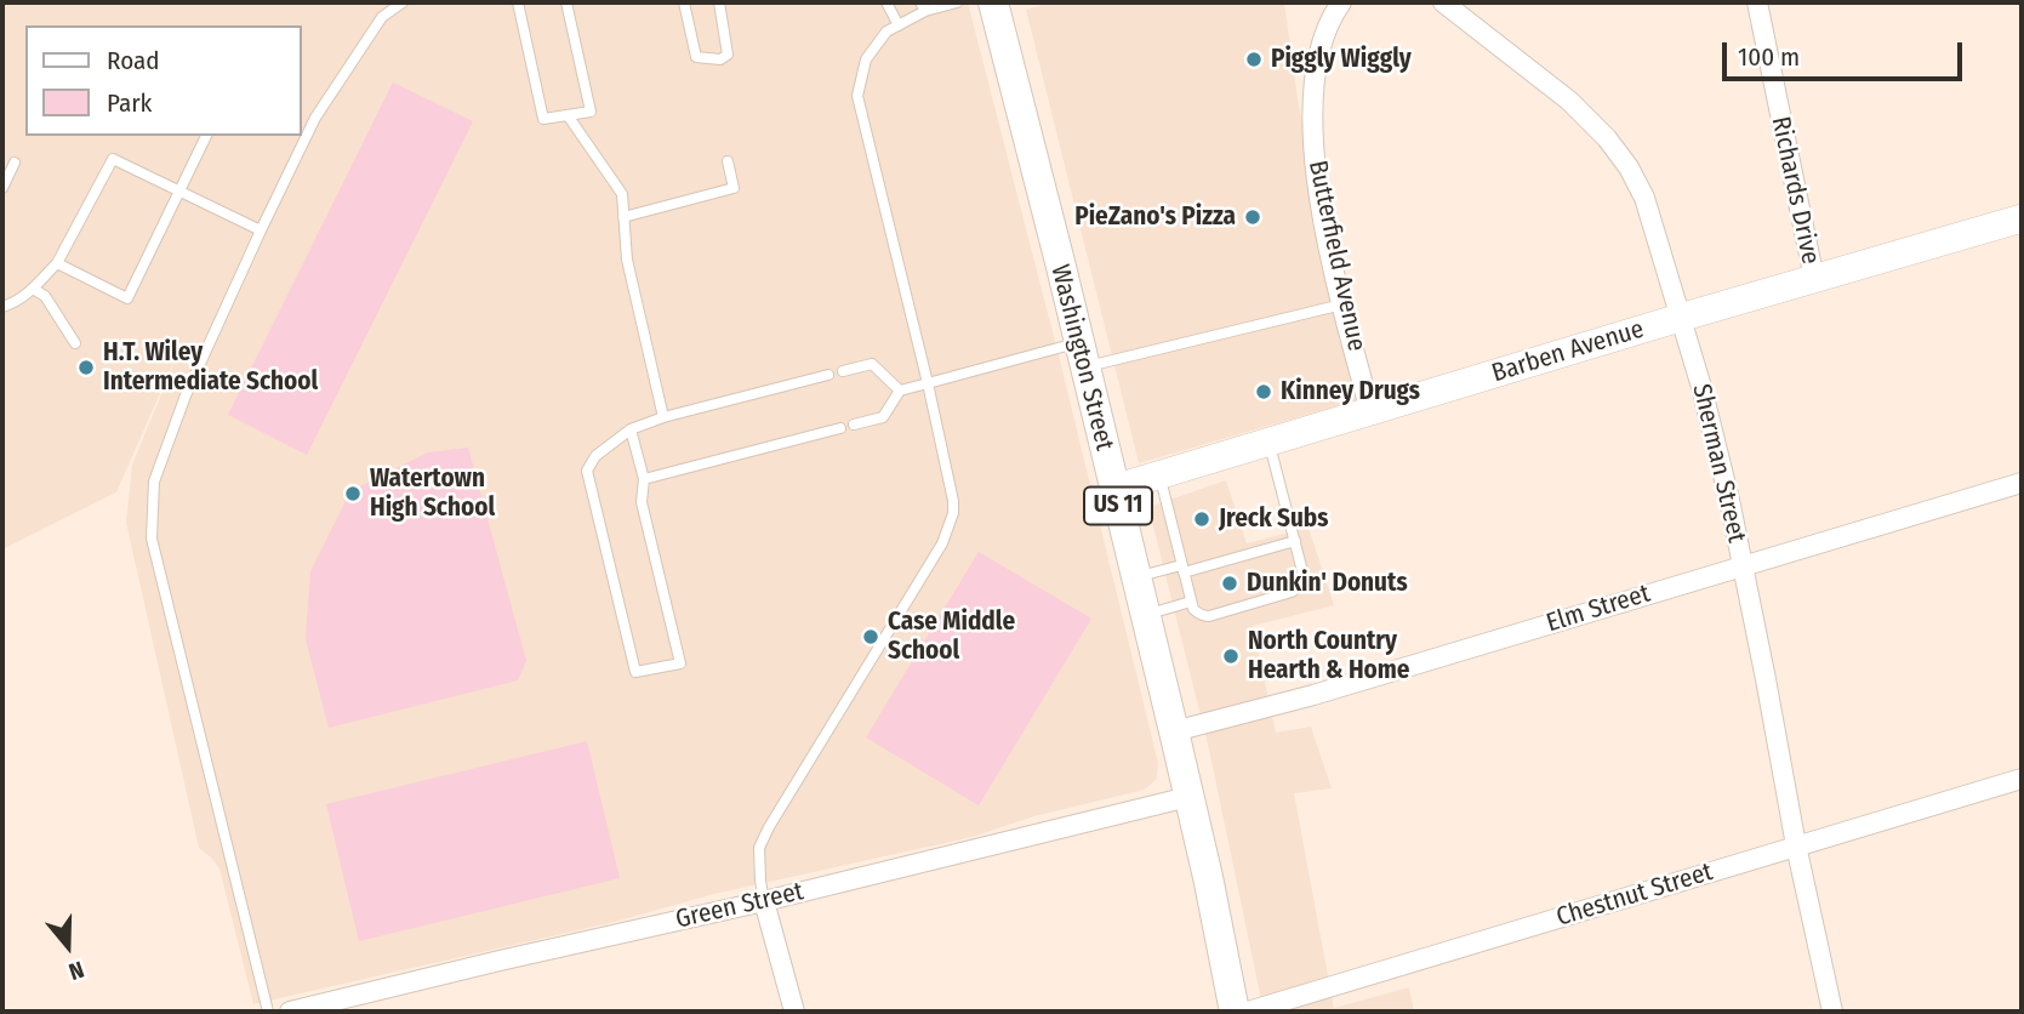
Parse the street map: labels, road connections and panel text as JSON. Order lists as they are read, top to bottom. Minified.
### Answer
{"streets":{"main road":["Washington Street","US 11"],"street":["Richards Drive","Butterfield Avenue","Barben Avenue","Sherman Street","Elm Street","Chestnut Street","Green Street"]},"crossings":[["Richards Drive","Barben Avenue"],["Butterfield Avenue","Barben Avenue"],["Barben Avenue","Washington Street"],["Barben Avenue","Sherman Street"],["Washington Street","Elm Street"],["Washington Street","Green Street"],["Sherman Street","Elm Street"],["Sherman Street","Chestnut Street"]],"places":["Piggly Wiggly","PieZano's Pizza","H.T. Wiley Intermediate School","Kinney Drugs","Watertown High School","Jreck Subs","Dunkin' Donuts","Case Middle School","North Country Hearth & Home"],"legend":["Road","Park"],"scale_bar":"100 m","north":"bottom"}
